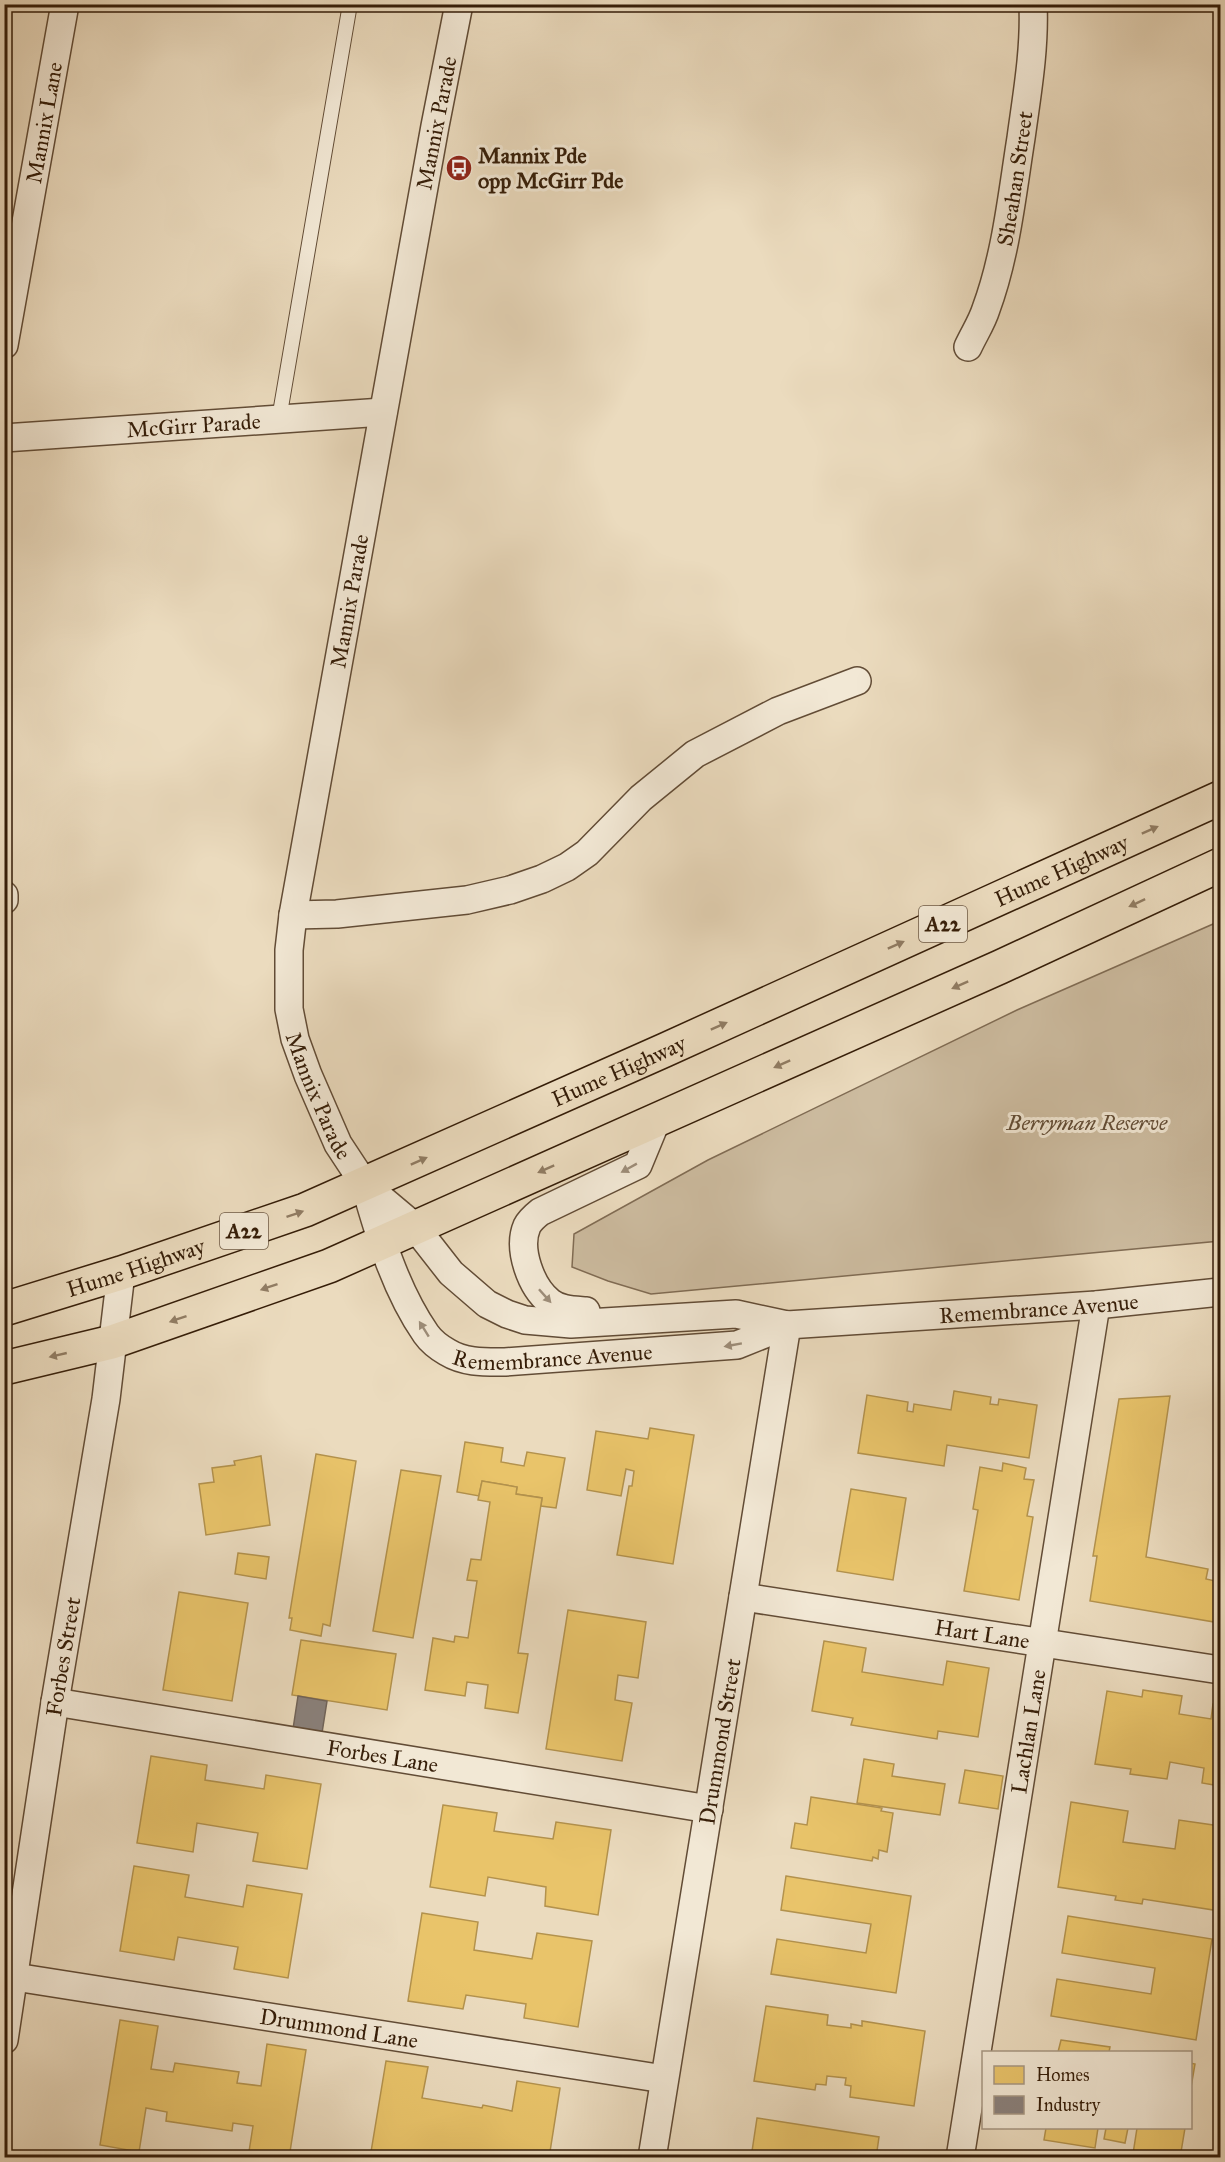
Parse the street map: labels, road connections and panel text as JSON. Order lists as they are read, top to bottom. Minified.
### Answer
{"streets":{"highway":["Hume Highway","A22"],"street":["Mannix Lane","Mannix Parade","Sheahan Street","McGirr Parade","Remembrance Avenue","Hart Lane","Forbes Street","Lachlan Lane","Drummond Street","Forbes Lane","Drummond Lane"]},"crossings":[["Mannix Parade","McGirr Parade"],["Mannix Parade","Hume Highway"],["Mannix Parade","Remembrance Avenue"],["Hume Highway","Forbes Street"],["Remembrance Avenue","Lachlan Lane"],["Remembrance Avenue","Drummond Street"],["Hart Lane","Lachlan Lane"],["Hart Lane","Drummond Street"],["Forbes Street","Forbes Lane"],["Forbes Street","Drummond Lane"],["Drummond Street","Forbes Lane"],["Drummond Street","Drummond Lane"]],"parks":["Berryman Reserve"],"places":{"bus stop":["Mannix Pde opp McGirr Pde"]},"legend":["Homes","Industry"]}
